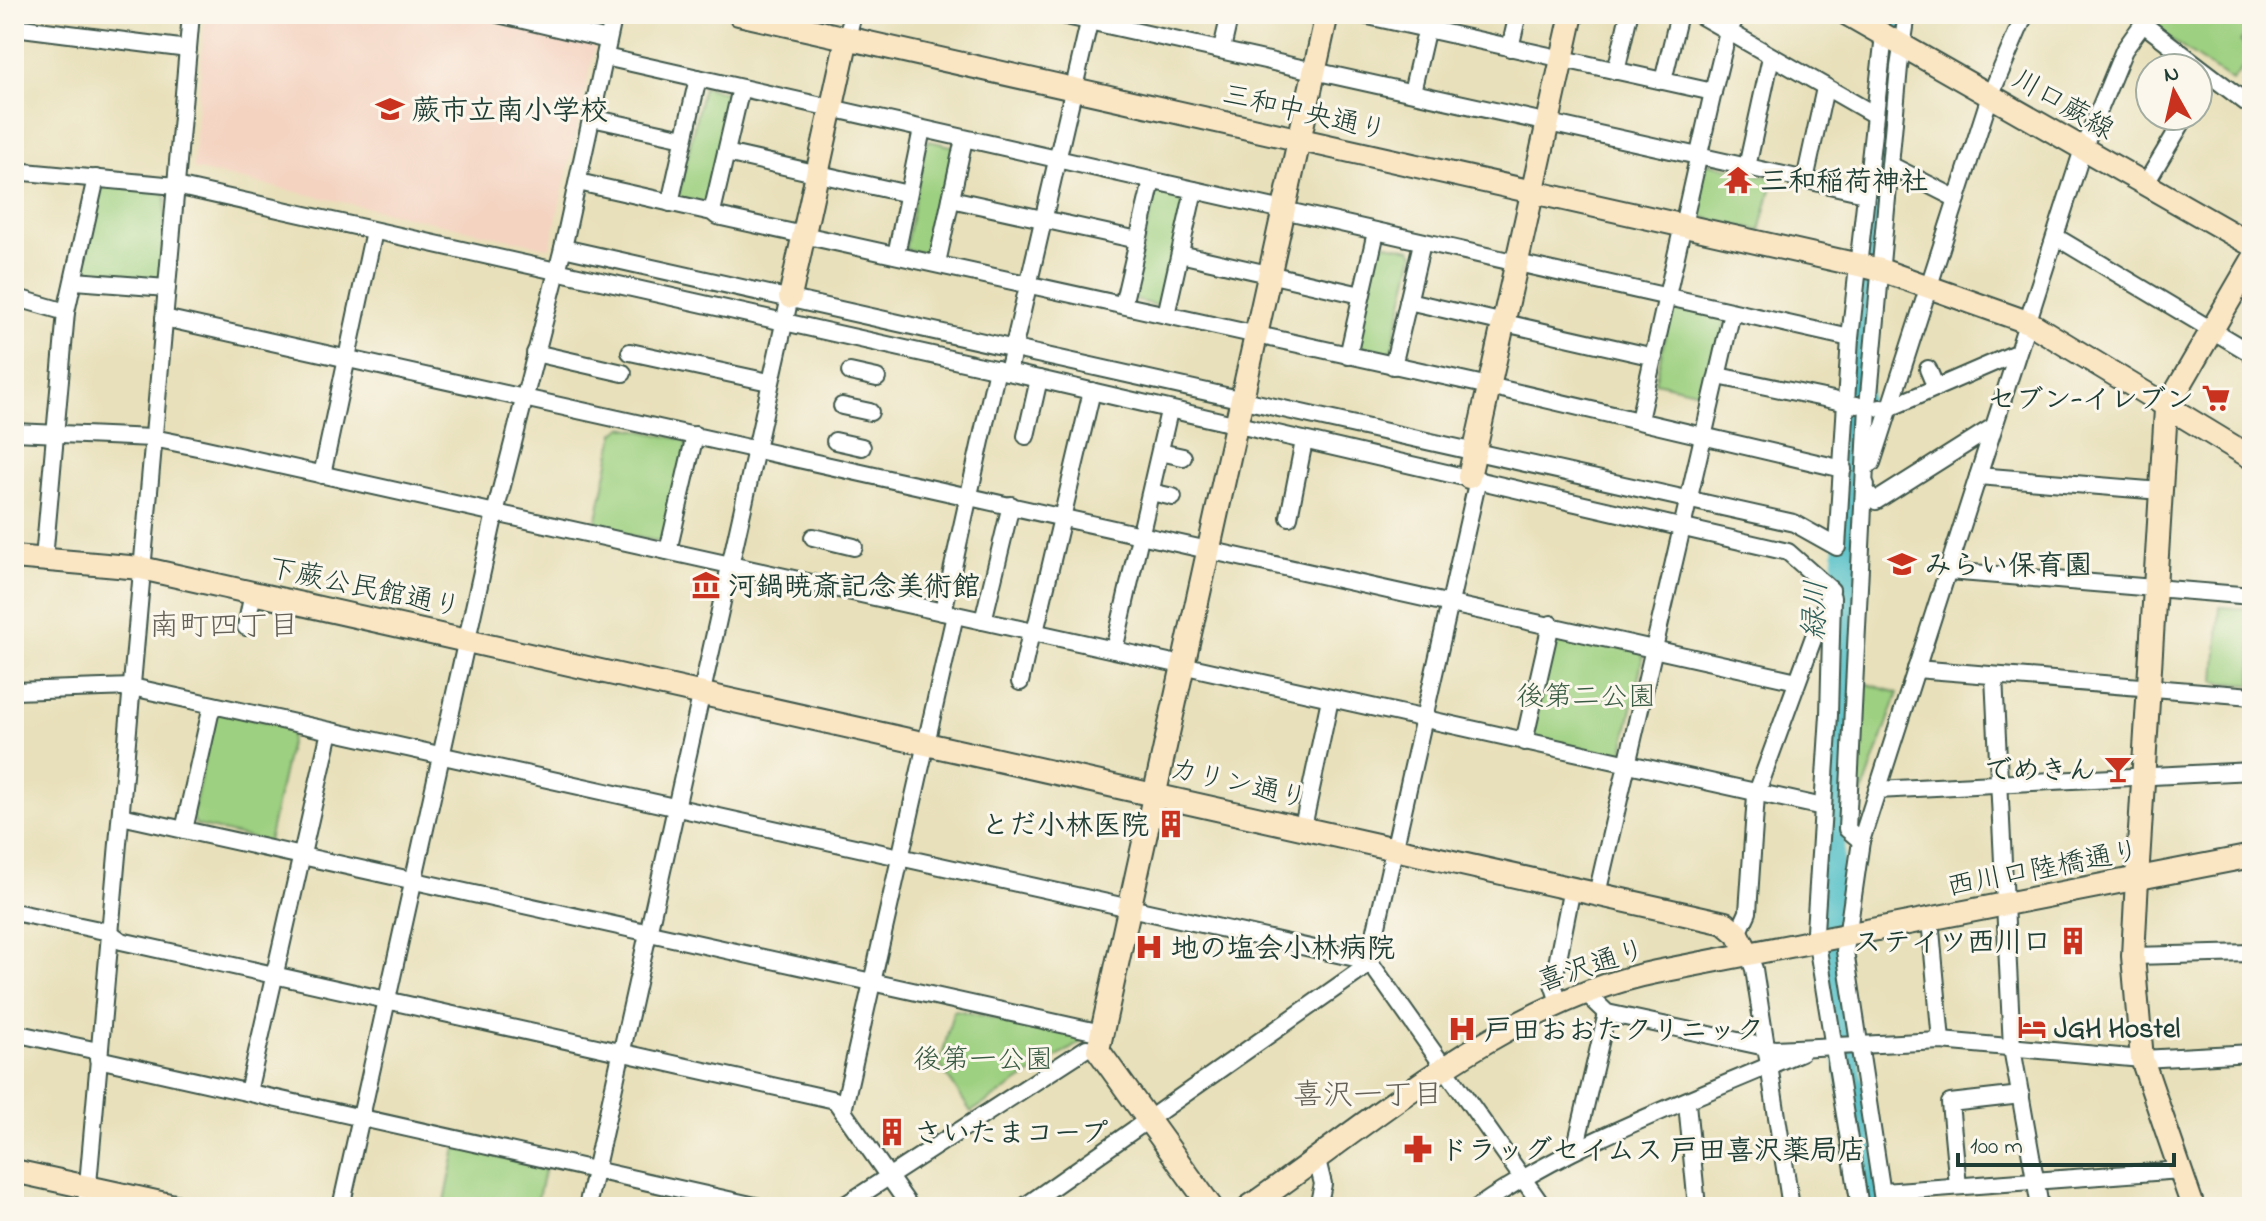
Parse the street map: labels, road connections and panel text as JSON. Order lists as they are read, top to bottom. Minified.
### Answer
{"streets":{"street":["川口蕨線","三和中央通り","下蕨公民館通り","カリン通り","西川口陸橋通り","喜沢通り"]},"crossings":[["下蕨公民館通り","カリン通り"],["カリン通り","喜沢通り"],["西川口陸橋通り","喜沢通り"]],"districts":["南町四丁目","喜沢一丁目"],"water":["緑川"],"parks":["後第二公園","後第一公園"],"places":{"school or university":["蕨市立南小学校","みらい保育園"],"temple":["三和稲荷神社"],"supermarket":["セブン-イレブン"],"museum":["河鍋暁斎記念美術館"],"bar":["でめきん"],"building":["とだ小林医院","ステイツ西川口","さいたまコープ"],"hospital":["地の塩会小林病院","戸田おおたクリニック"],"hotel":["JGH Hostel"],"pharmacy":["ドラッグセイムス 戸田喜沢薬局店"]},"scale_bar":"100 m","north":"top"}
